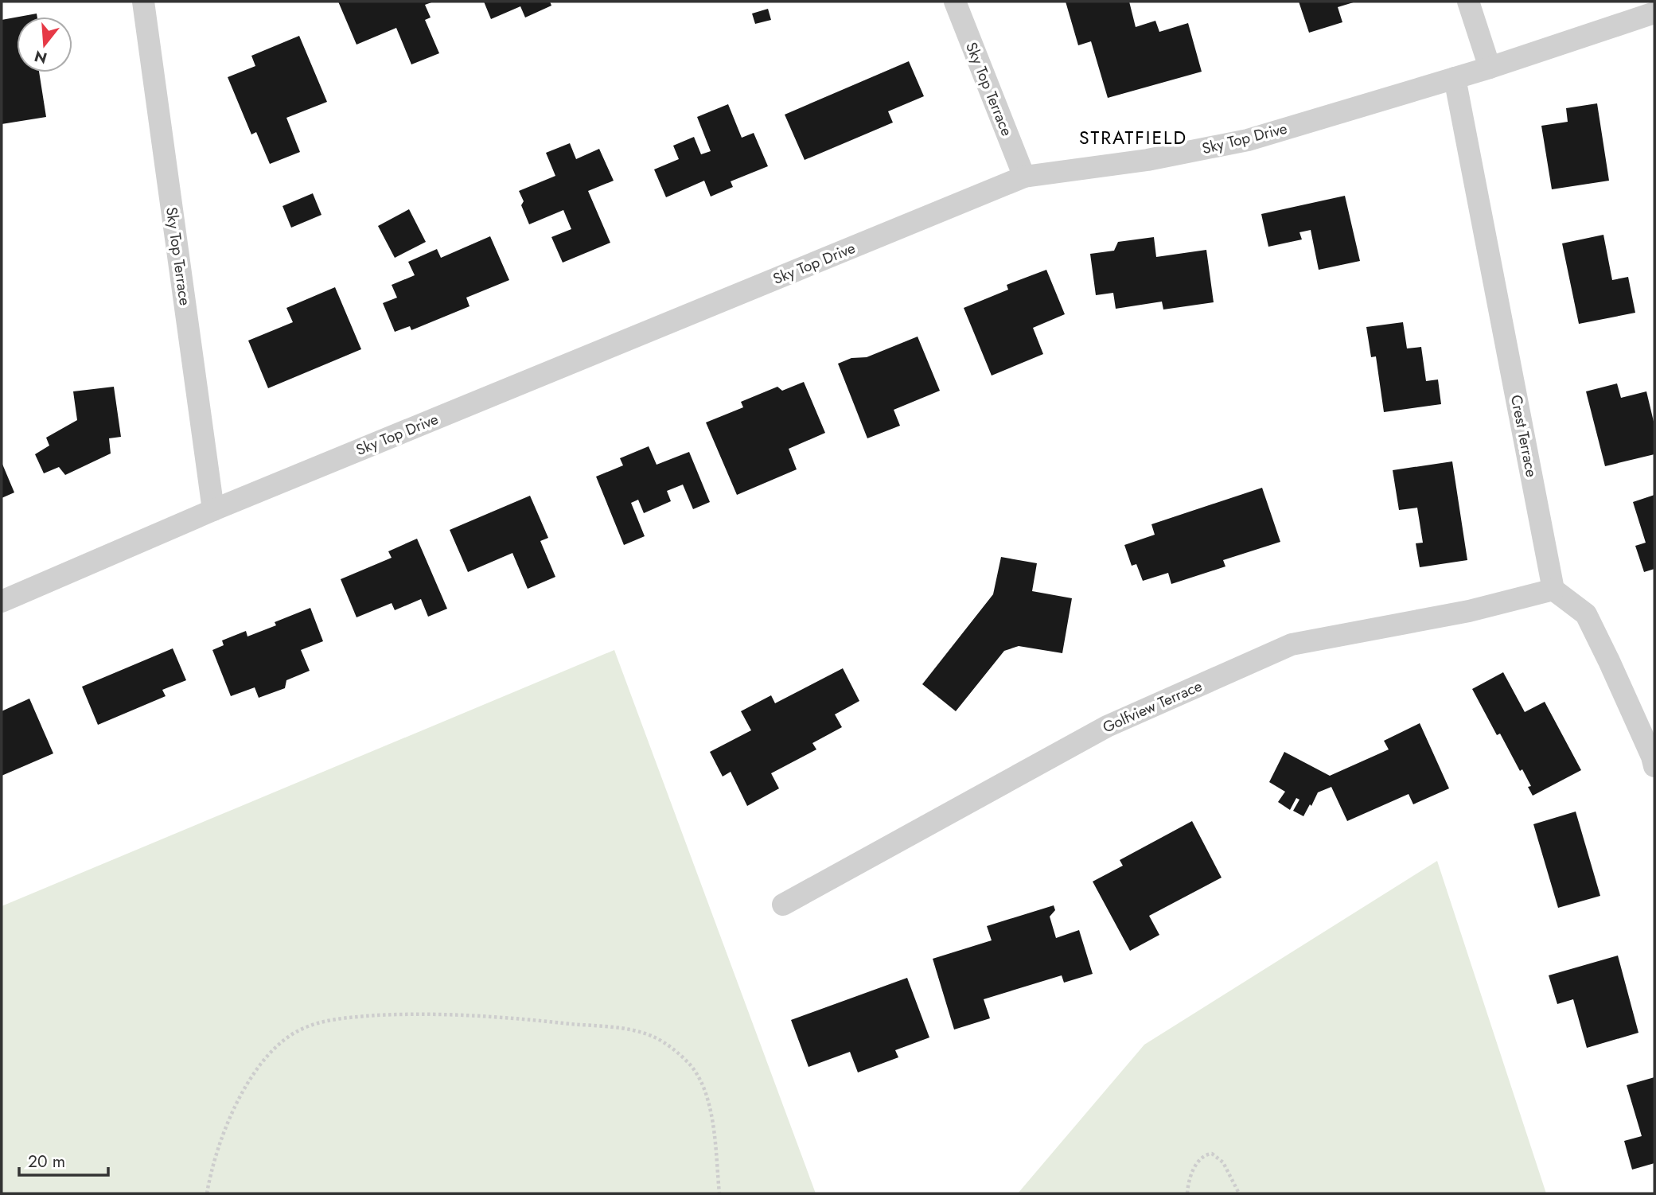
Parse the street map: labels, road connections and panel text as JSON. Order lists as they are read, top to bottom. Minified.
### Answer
{"streets":{"street":["Sky Top Terrace","Sky Top Drive","Crest Terrace","Golfview Terrace"]},"crossings":[["Sky Top Terrace","Sky Top Drive"],["Sky Top Drive","Crest Terrace"],["Crest Terrace","Golfview Terrace"]],"districts":["STRATFIELD"],"scale_bar":"20 m","north":"bottom"}
